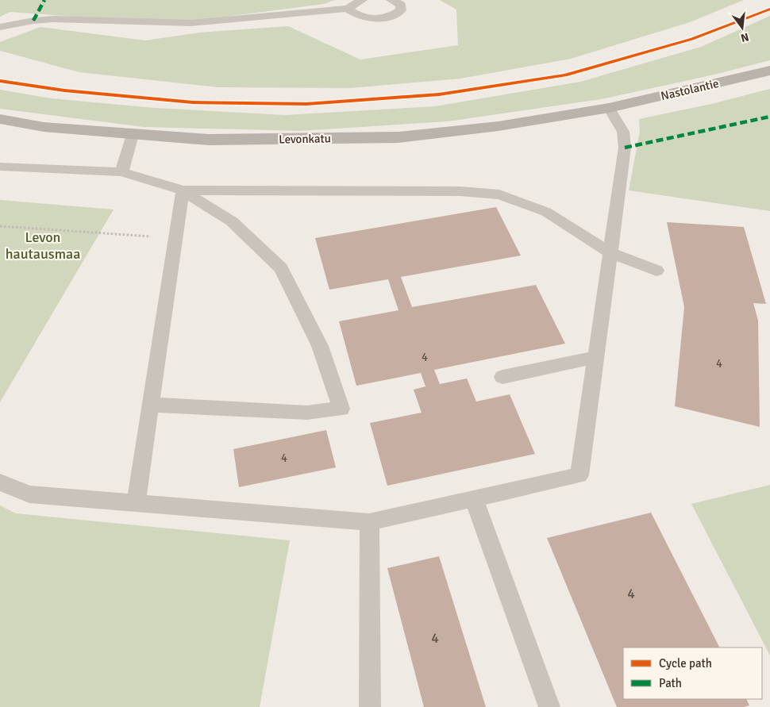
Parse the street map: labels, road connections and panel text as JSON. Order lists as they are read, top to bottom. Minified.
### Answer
{"streets":{"main road":["Nastolantie","Levonkatu"]},"crossings":[["Nastolantie","Levonkatu"]],"parks":["Levon hautausmaa"],"house_numbers":["4","4","4","4","4"],"legend":["Cycle path","Path"],"north":"bottom"}
